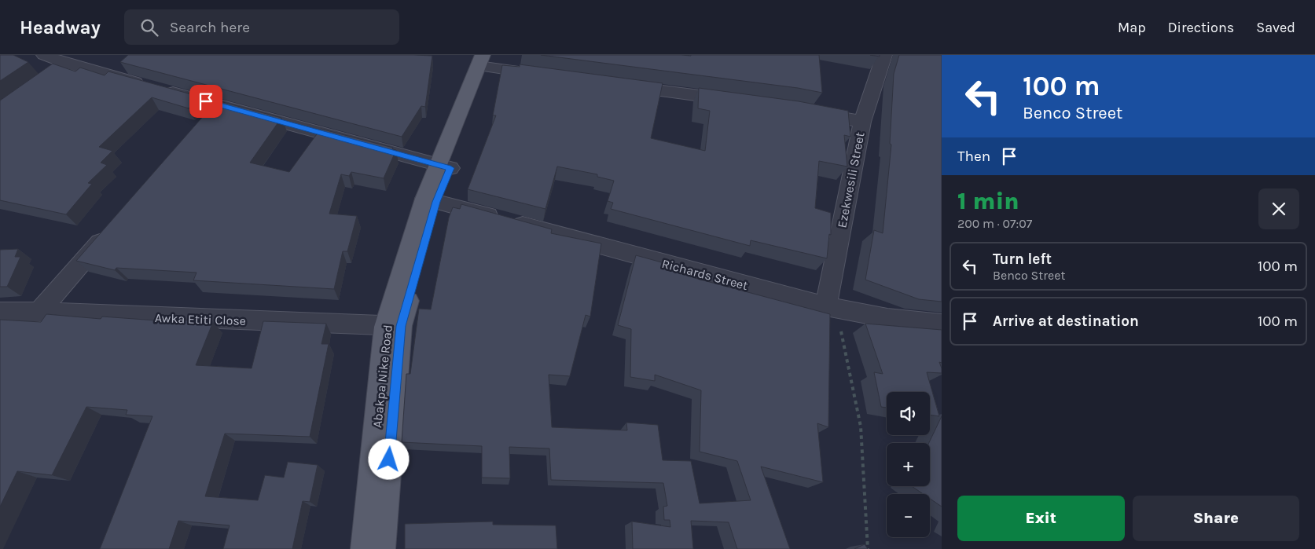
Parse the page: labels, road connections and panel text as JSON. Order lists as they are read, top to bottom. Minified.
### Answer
{"streets":{"main road":["Abakpa Nike Road"],"street":["Ezekwesili Street","Richards Street","Awka Etiti Close"]},"crossings":[["Ezekwesili Street","Richards Street"],["Richards Street","Abakpa Nike Road"],["Awka Etiti Close","Abakpa Nike Road"]],"page":{"header":"Headway","search":"Search here","nav":["Map","Directions","Saved"],"turn":["100 m","Benco Street"],"then":"Then","heading":["1 min","200 m · 07:07"],"list":[{"name":"Turn left","note":"Benco Street","value":"100 m"},{"name":"Arrive at destination","value":"100 m"}],"map_buttons":["+","−"],"buttons":["Exit","Share"]}}
